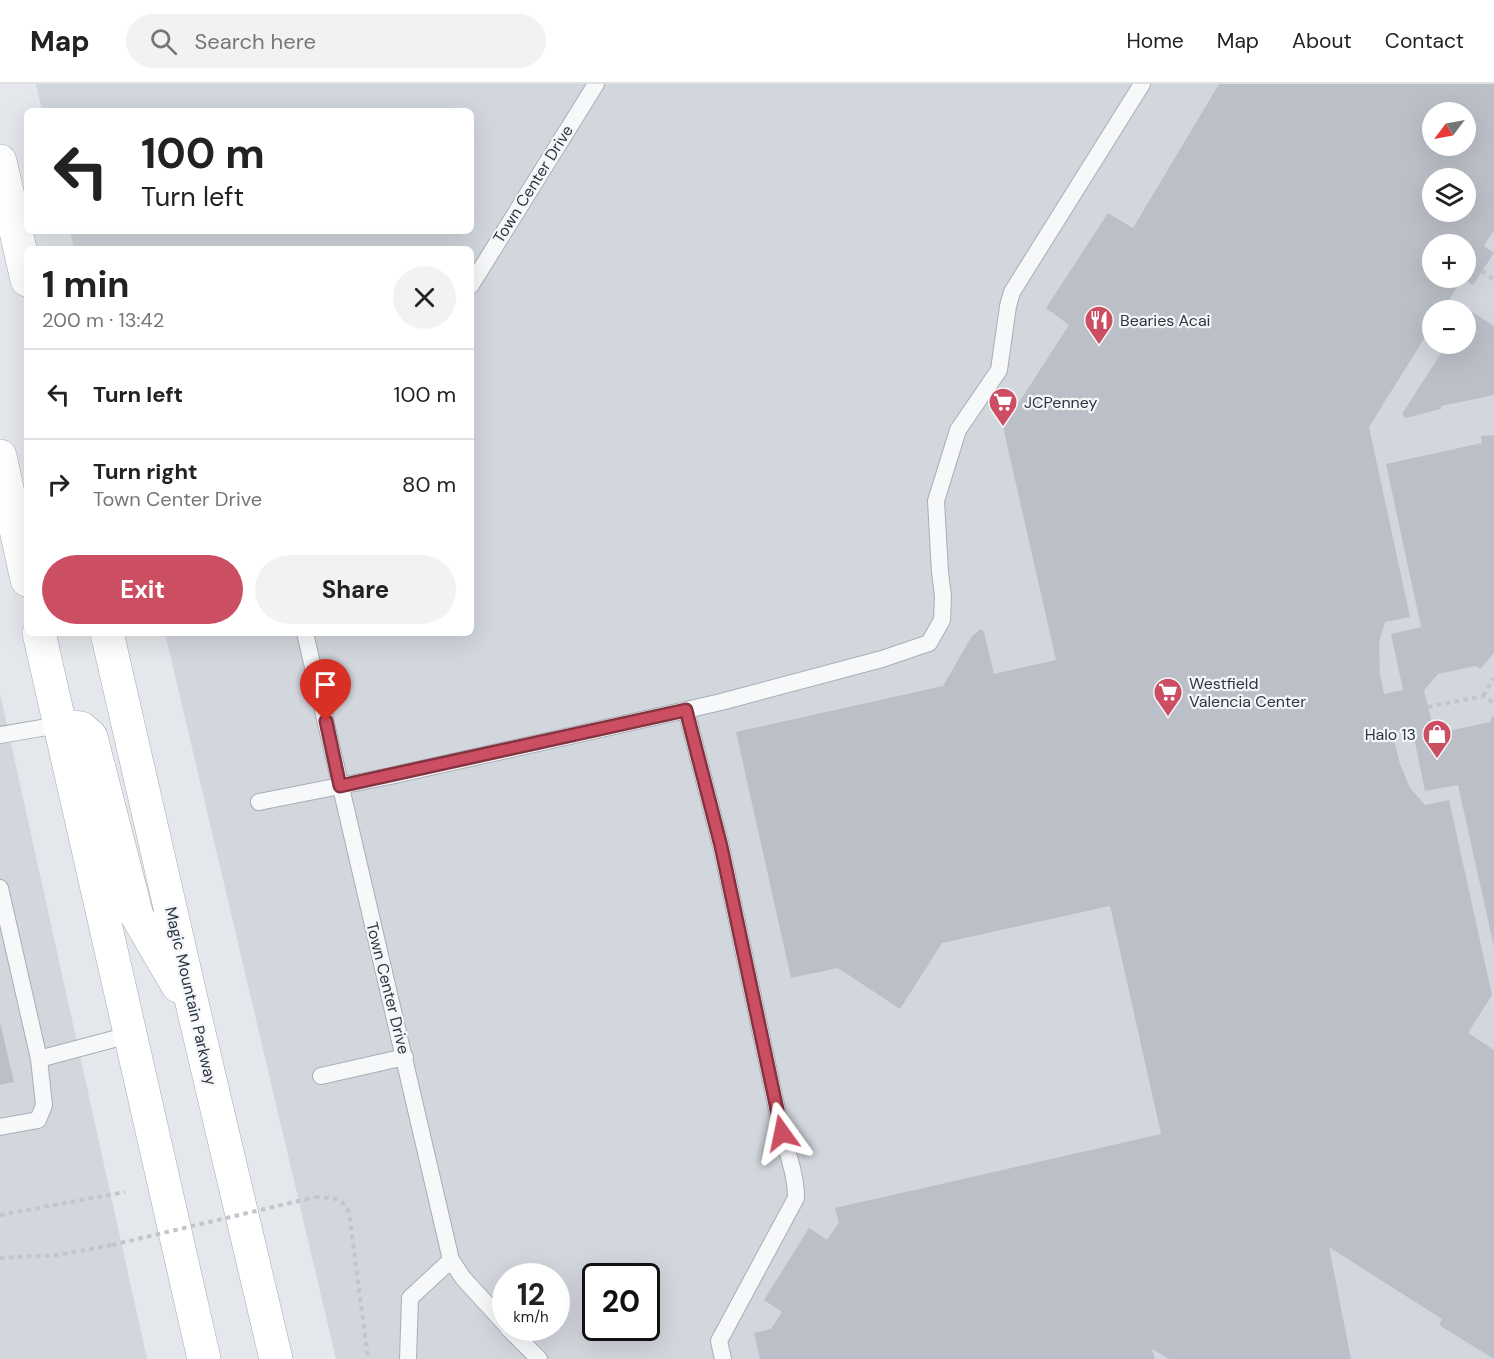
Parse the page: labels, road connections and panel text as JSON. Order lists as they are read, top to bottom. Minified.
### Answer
{"streets":{"main road":["Magic Mountain Parkway"],"lane":["Town Center Drive"]},"places":{"restaurant":["Bearies Acai"],"supermarket":["JCPenney","Westfield Valencia Center"],"shop":["Halo 13"]},"north":"bottom left","page":{"header":"Map","search":"Search here","nav":["Home","Map","About","Contact"],"map_buttons":["+","−"],"turn":["100 m","Turn left"],"heading":["1 min","200 m · 13:42"],"list":[{"name":"Turn left","value":"100 m"},{"name":"Turn right","note":"Town Center Drive","value":"80 m"}],"buttons":["Exit","Share"],"speed":"12 km/h","limit":"20"}}
